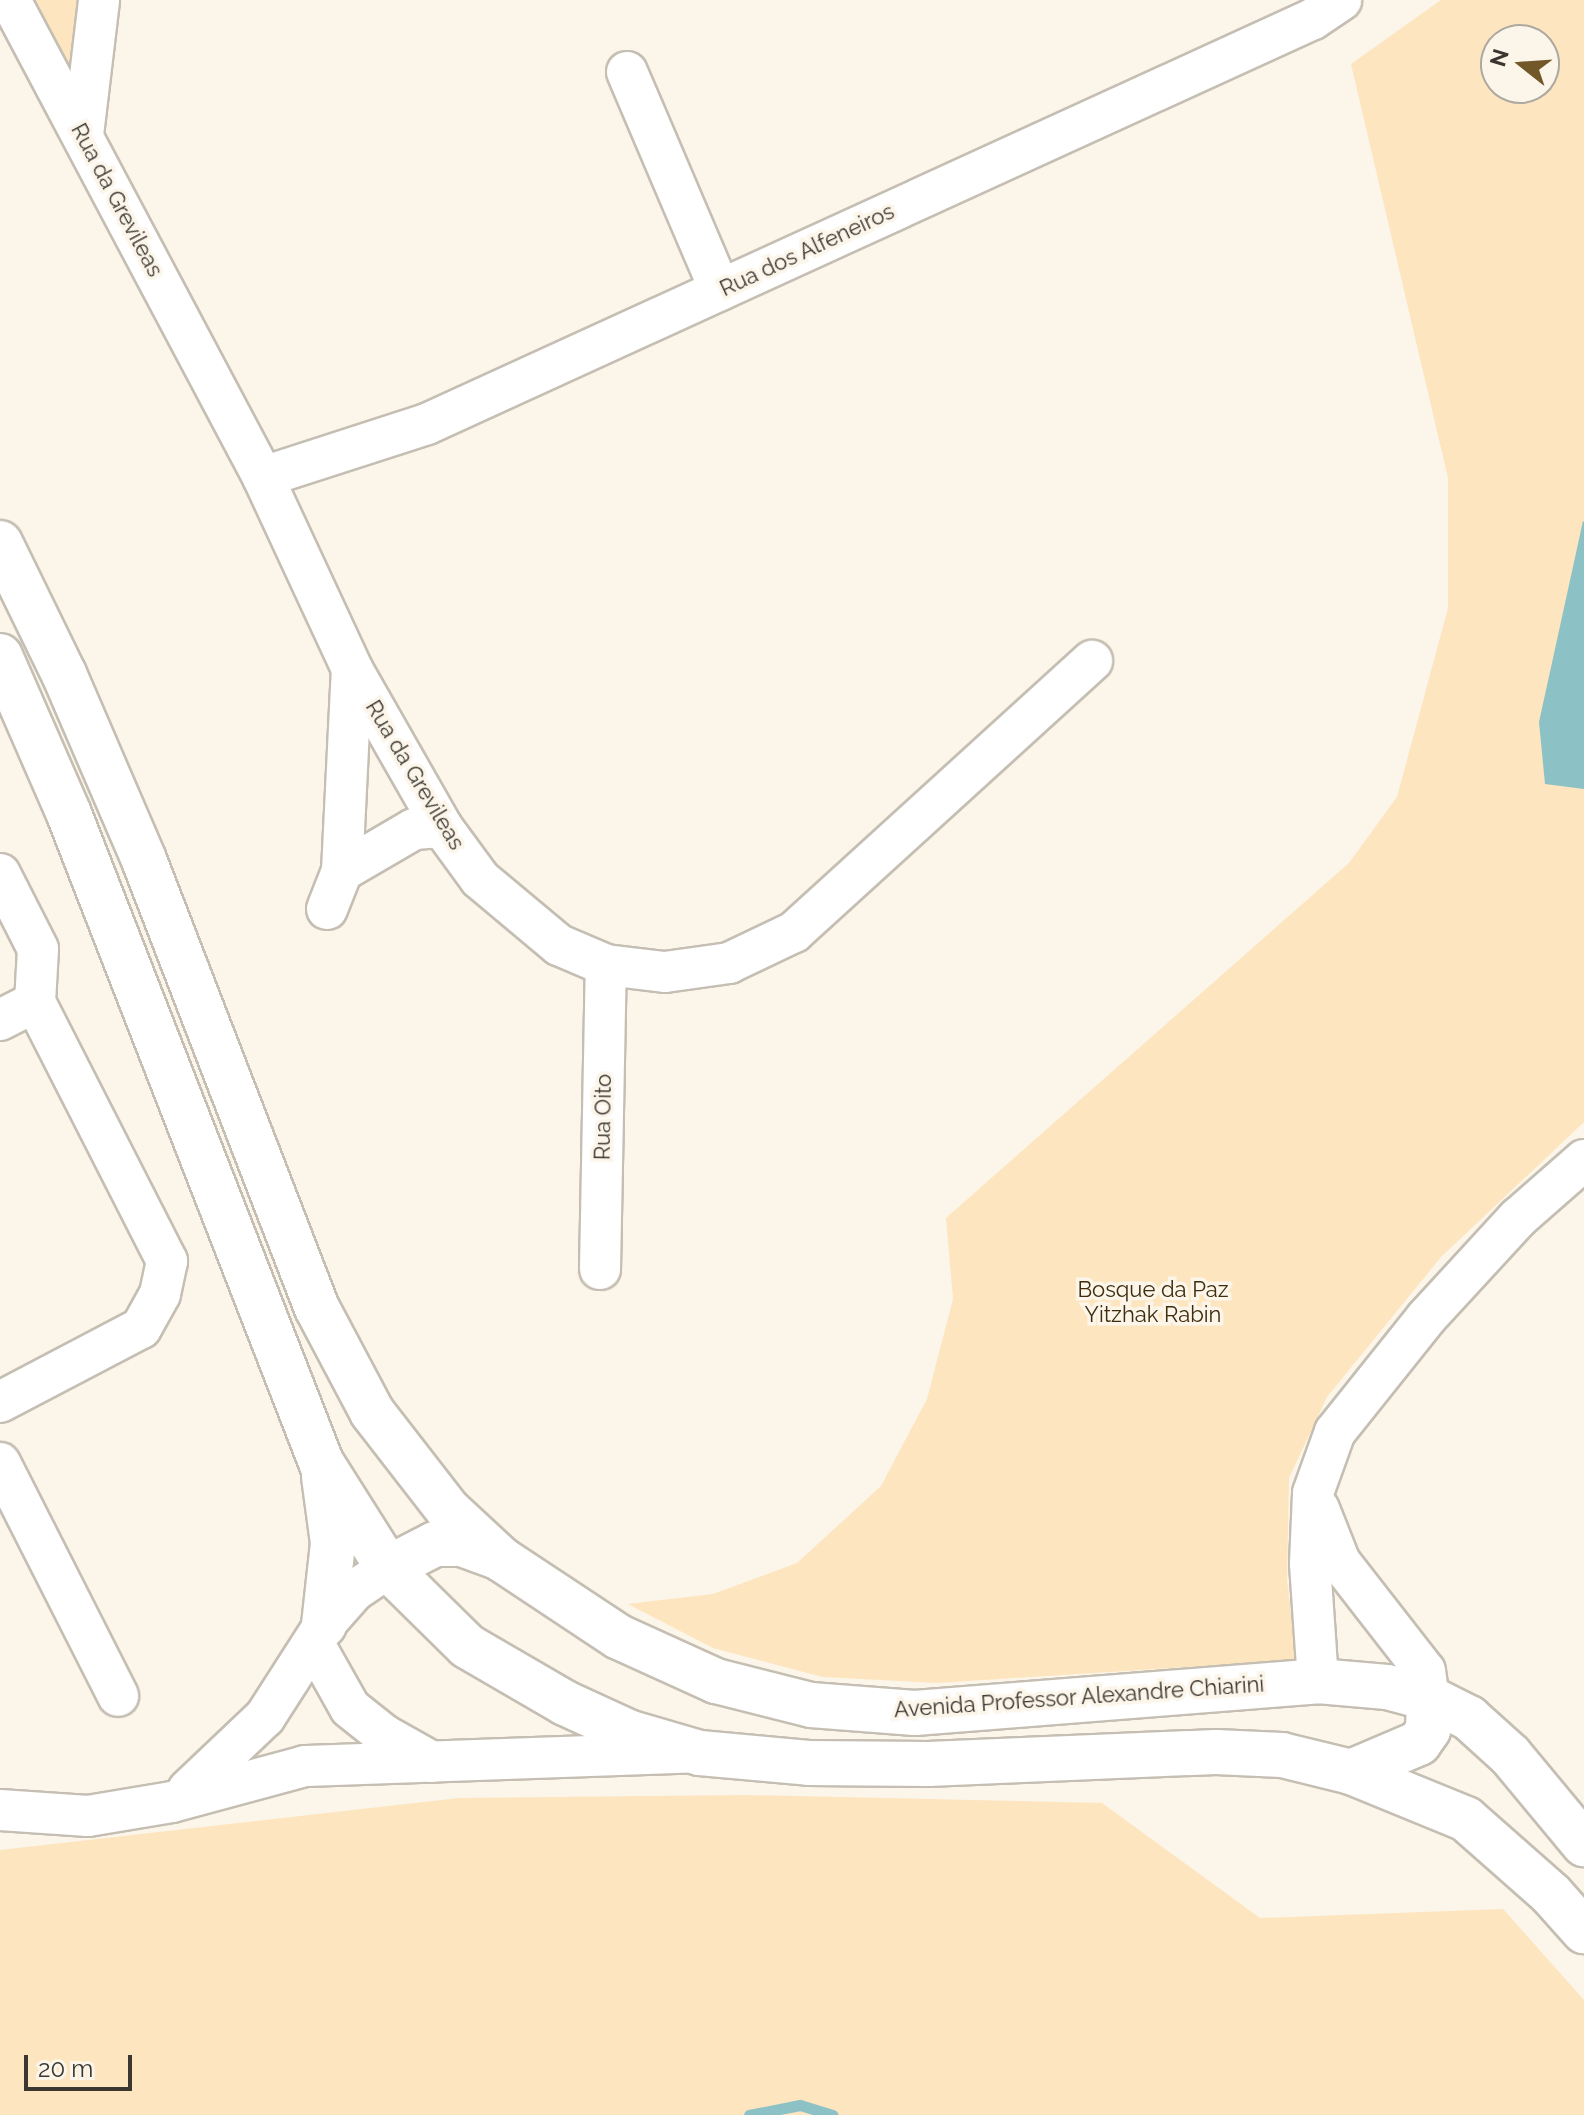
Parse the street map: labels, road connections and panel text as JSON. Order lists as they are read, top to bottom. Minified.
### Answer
{"streets":{"main road":["Avenida Professor Alexandre Chiarini"],"street":["Rua da Grevileas","Rua dos Alfeneiros","Rua Oito"]},"crossings":[["Rua da Grevileas","Rua dos Alfeneiros"],["Rua da Grevileas","Rua Oito"]],"parks":["Bosque da Paz Yitzhak Rabin"],"scale_bar":"20 m","north":"left"}
